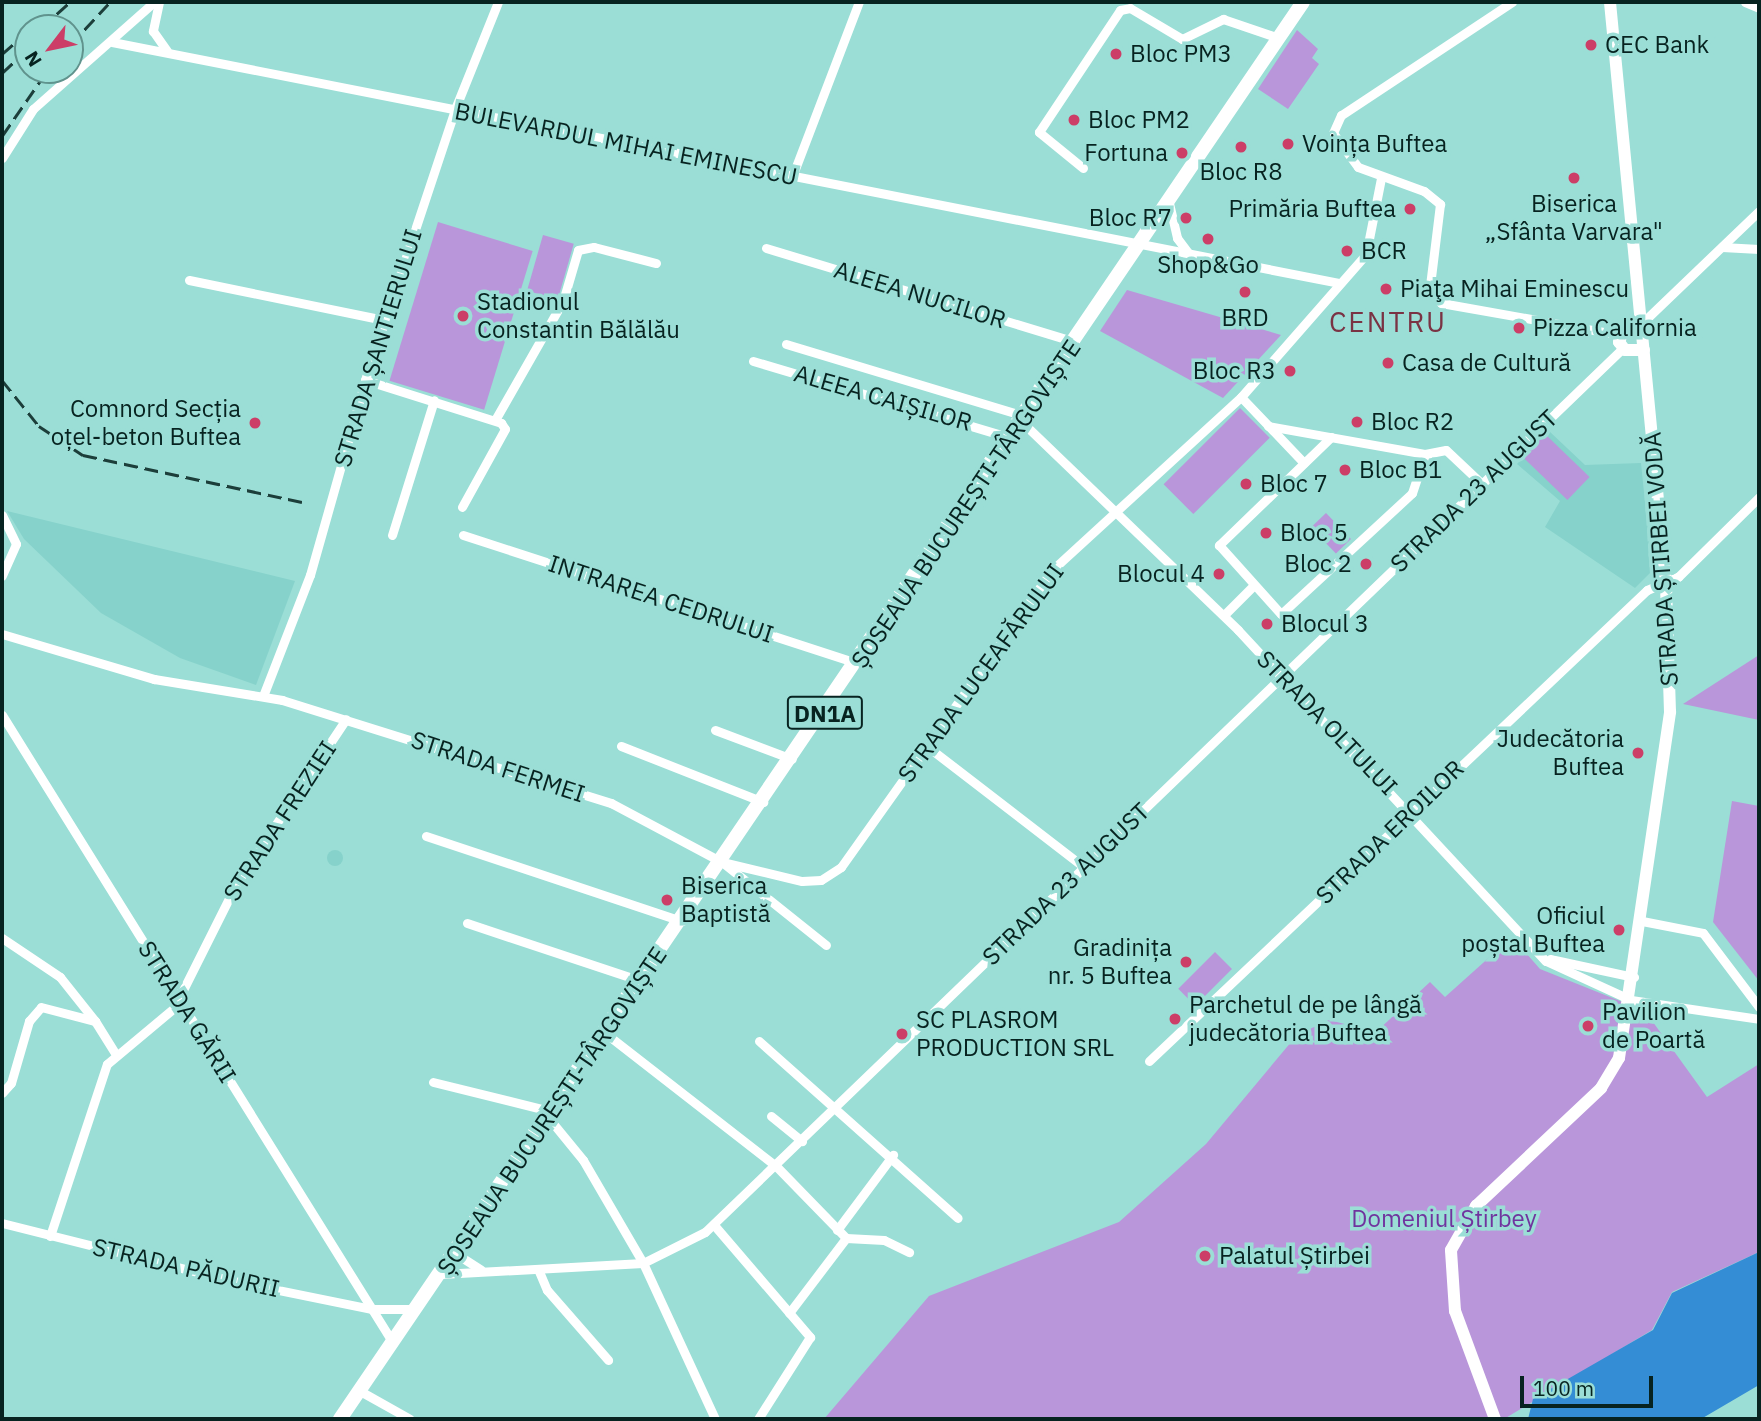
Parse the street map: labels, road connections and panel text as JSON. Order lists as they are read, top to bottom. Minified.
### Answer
{"streets":{"main road":["ȘOSEAUA BUCUREȘTI-TÂRGOVIȘTE","DN1A"],"street":["BULEVARDUL MIHAI EMINESCU","ALEEA NUCILOR","STRADA ȘANTIERULUI","ALEEA CAIȘILOR","STRADA 23 AUGUST","STRADA ȘTIRBEI VODĂ","INTRAREA CEDRULUI","STRADA LUCEAFĂRULUI","STRADA OLTULUI","STRADA FERMEI","STRADA FREZIEI","STRADA EROILOR","STRADA GĂRII","STRADA PĂDURII"]},"crossings":[["BULEVARDUL MIHAI EMINESCU","STRADA ȘANTIERULUI"],["BULEVARDUL MIHAI EMINESCU","ȘOSEAUA BUCUREȘTI-TÂRGOVIȘTE"],["BULEVARDUL MIHAI EMINESCU","STRADA LUCEAFĂRULUI"],["ALEEA NUCILOR","ȘOSEAUA BUCUREȘTI-TÂRGOVIȘTE"],["STRADA ȘANTIERULUI","STRADA FERMEI"],["ALEEA CAIȘILOR","ȘOSEAUA BUCUREȘTI-TÂRGOVIȘTE"],["STRADA 23 AUGUST","ȘOSEAUA BUCUREȘTI-TÂRGOVIȘTE"],["STRADA 23 AUGUST","STRADA OLTULUI"],["ȘOSEAUA BUCUREȘTI-TÂRGOVIȘTE","INTRAREA CEDRULUI"],["ȘOSEAUA BUCUREȘTI-TÂRGOVIȘTE","STRADA LUCEAFĂRULUI"],["ȘOSEAUA BUCUREȘTI-TÂRGOVIȘTE","STRADA OLTULUI"],["ȘOSEAUA BUCUREȘTI-TÂRGOVIȘTE","STRADA FERMEI"],["ȘOSEAUA BUCUREȘTI-TÂRGOVIȘTE","STRADA GĂRII"],["ȘOSEAUA BUCUREȘTI-TÂRGOVIȘTE","STRADA PĂDURII"],["STRADA ȘTIRBEI VODĂ","STRADA OLTULUI"],["STRADA ȘTIRBEI VODĂ","STRADA EROILOR"],["STRADA LUCEAFĂRULUI","STRADA OLTULUI"],["STRADA LUCEAFĂRULUI","STRADA FERMEI"],["STRADA OLTULUI","STRADA EROILOR"],["STRADA FERMEI","STRADA FREZIEI"],["STRADA FREZIEI","STRADA GĂRII"],["STRADA GĂRII","STRADA PĂDURII"]],"districts":["CENTRU"],"parks":["Domeniul Știrbey"],"places":["CEC Bank","Bloc PM3","Bloc PM2","Voința Buftea","Bloc R8","Fortuna","Biserica „Sfânta Varvara\"","Primăria Buftea","Bloc R7","Shop&Go","BCR","Piaţa Mihai Eminescu","BRD","Stadionul Constantin Bălălău","Pizza California","Casa de Cultură","Bloc R3","Bloc R2","Comnord Secția oțel-beton Buftea","Bloc B1","Bloc 7","Bloc 5","Bloc 2","Blocul 4","Blocul 3","Judecătoria Buftea","Biserica Baptistă","Oficiul poștal Buftea","Gradinița nr. 5 Buftea","Parchetul de pe lângă judecătoria Buftea","Pavilion de Poartă","SC PLASROM PRODUCTION SRL","Palatul Știrbei"],"scale_bar":"100 m","north":"bottom left"}
